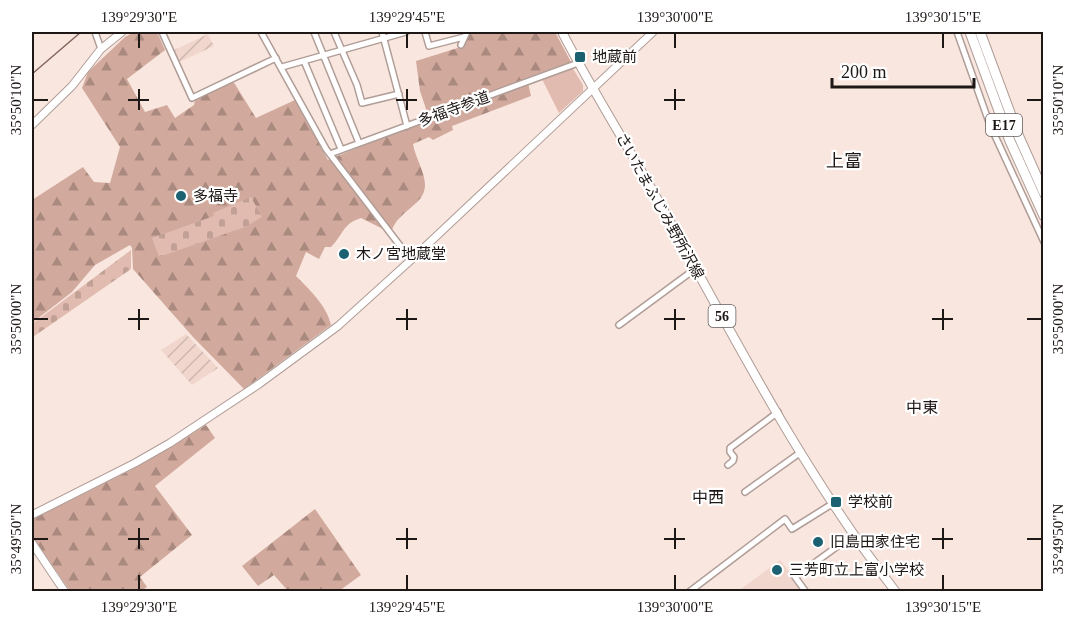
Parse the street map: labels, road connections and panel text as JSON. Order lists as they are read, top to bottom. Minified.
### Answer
{"streets":{"highway":["E17"],"main road":["さいたまふじみ野所沢線","56"],"street":["多福寺参道"]},"crossings":[["多福寺参道","さいたまふじみ野所沢線"]],"districts":["上富","中東","中西"],"places":{"transit":["地蔵前","学校前"],"other":["多福寺","木ノ宮地蔵堂","旧島田家住宅","三芳町立上富小学校"]},"scale_bar":"200 m","coordinates":["139°29'30\"E","139°29'45\"E","139°30'00\"E","139°30'15\"E","35°50'10\"N","35°50'00\"N","35°49'50\"N"]}
